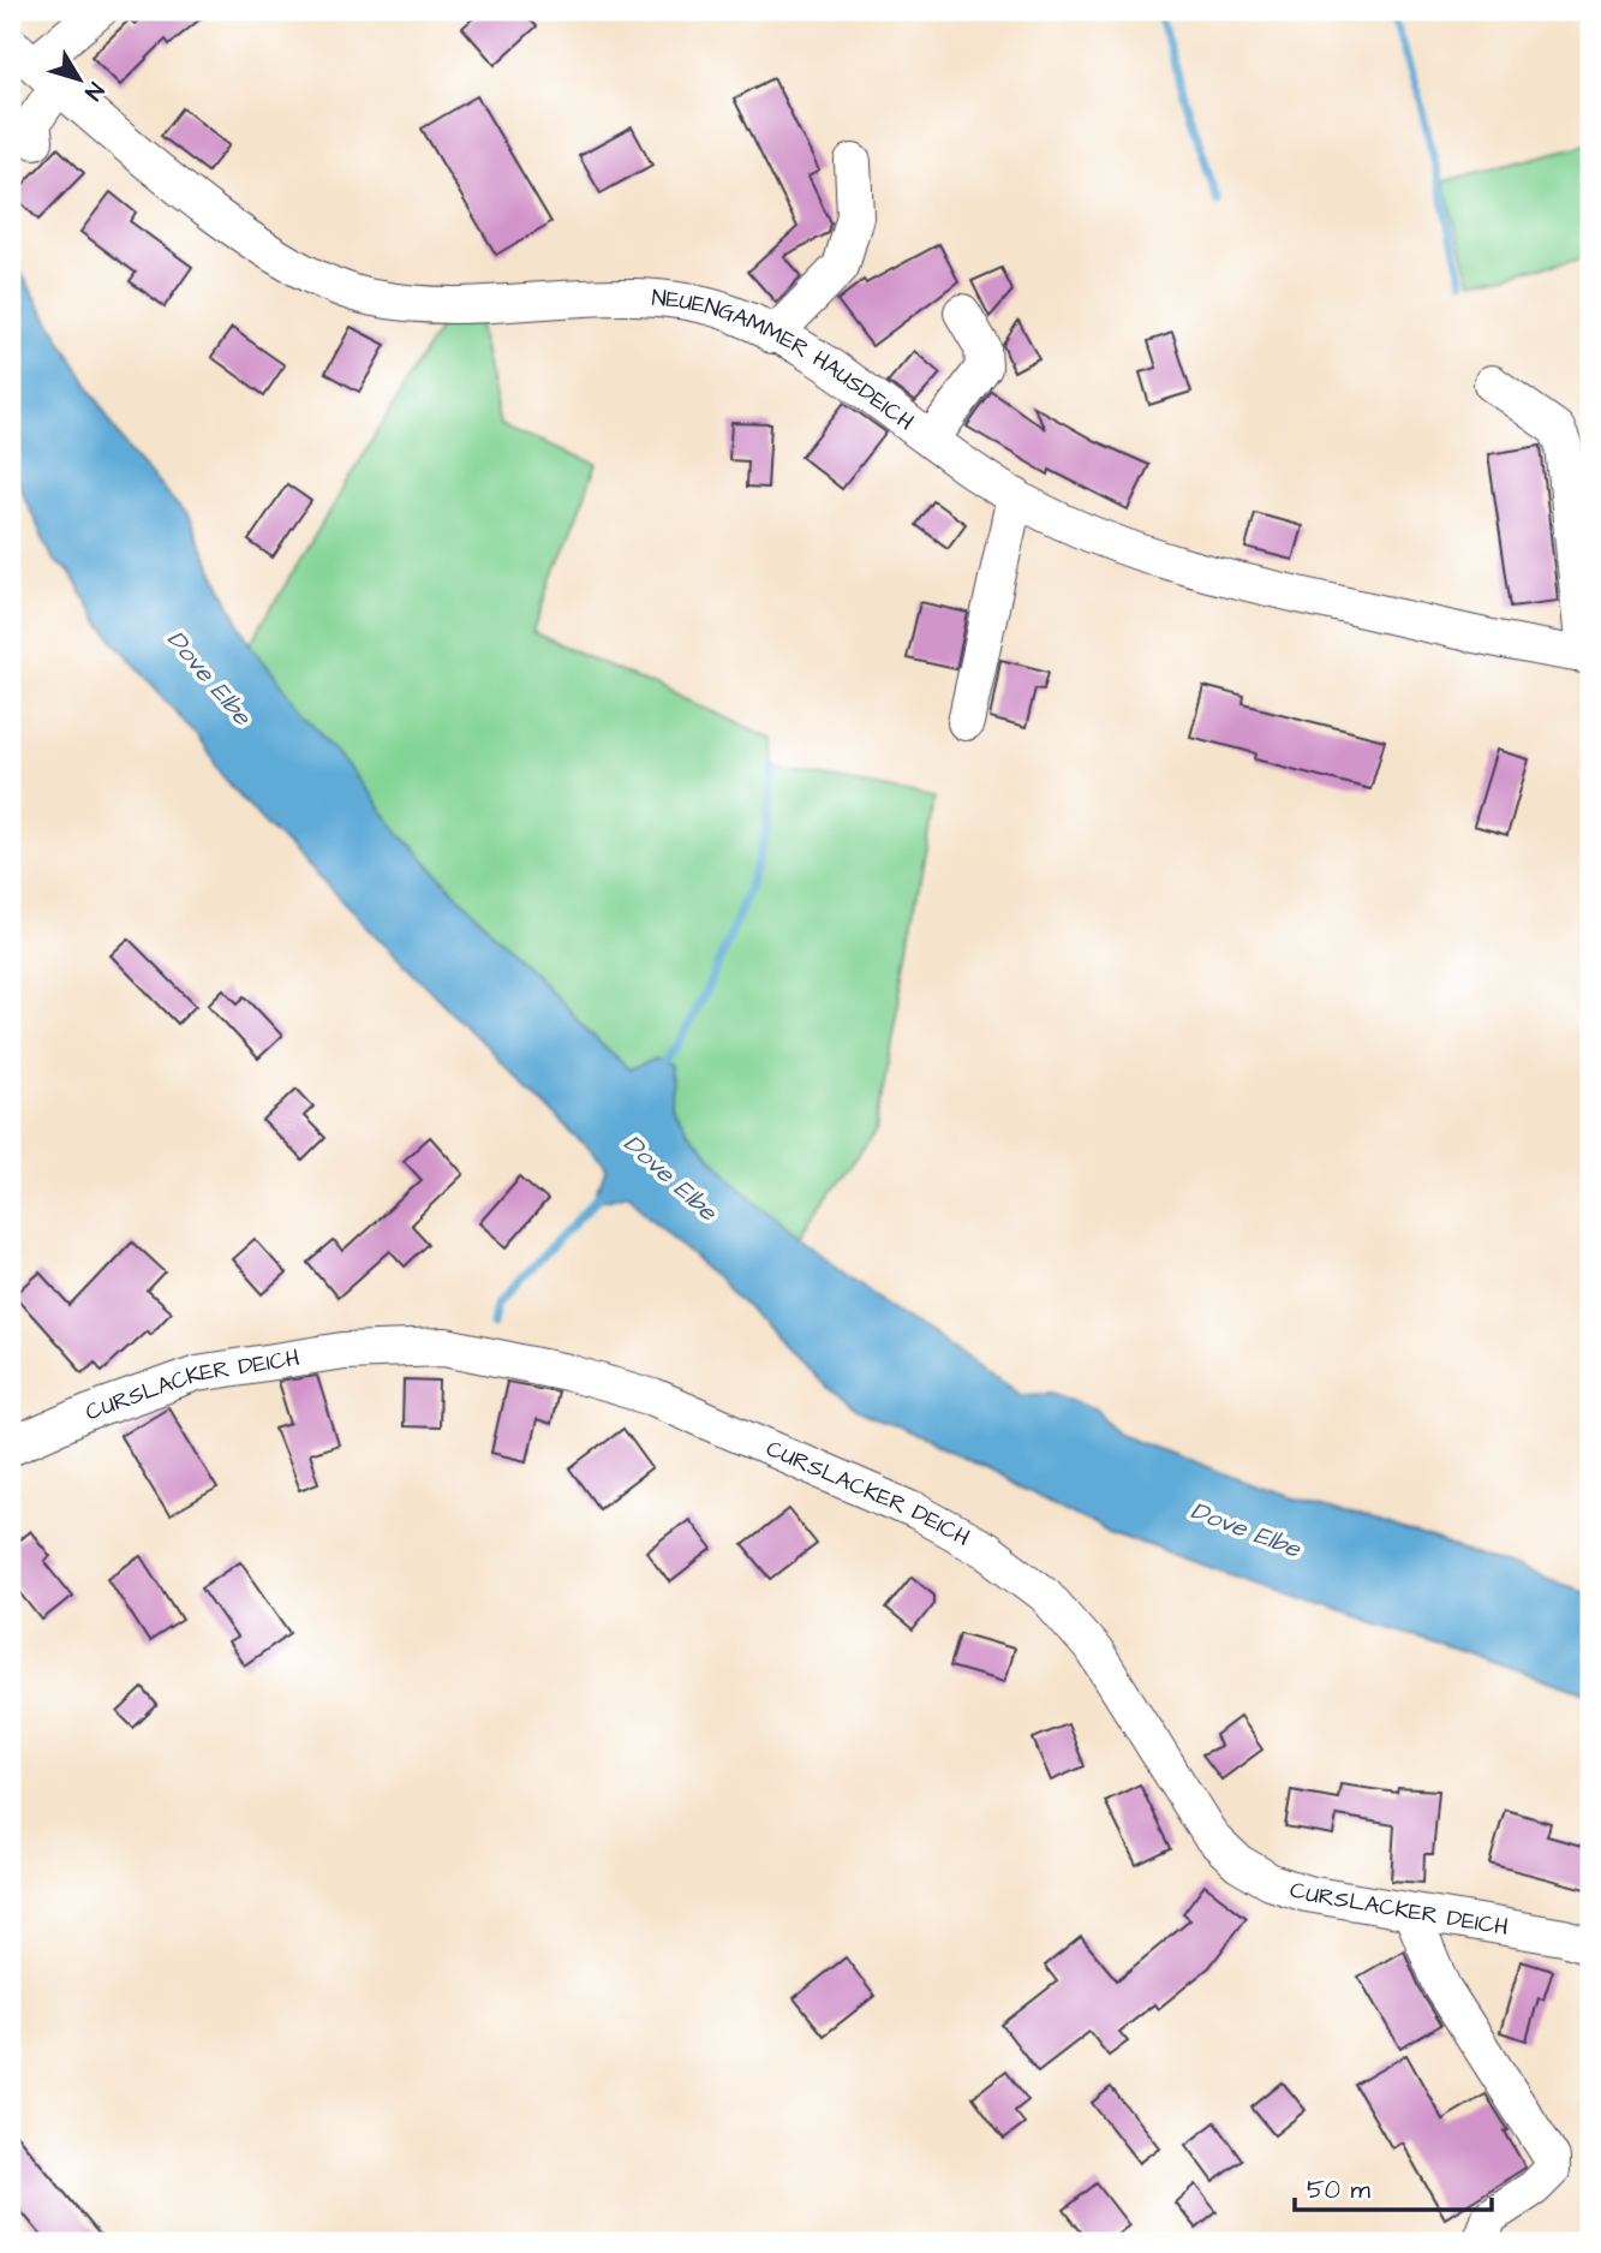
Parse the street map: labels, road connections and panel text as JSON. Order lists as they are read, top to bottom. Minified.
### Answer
{"streets":{"street":["NEUENGAMMER HAUSDEICH","CURSLACKER DEICH"]},"water":["Dove Elbe"],"scale_bar":"50 m","north":"bottom right"}
